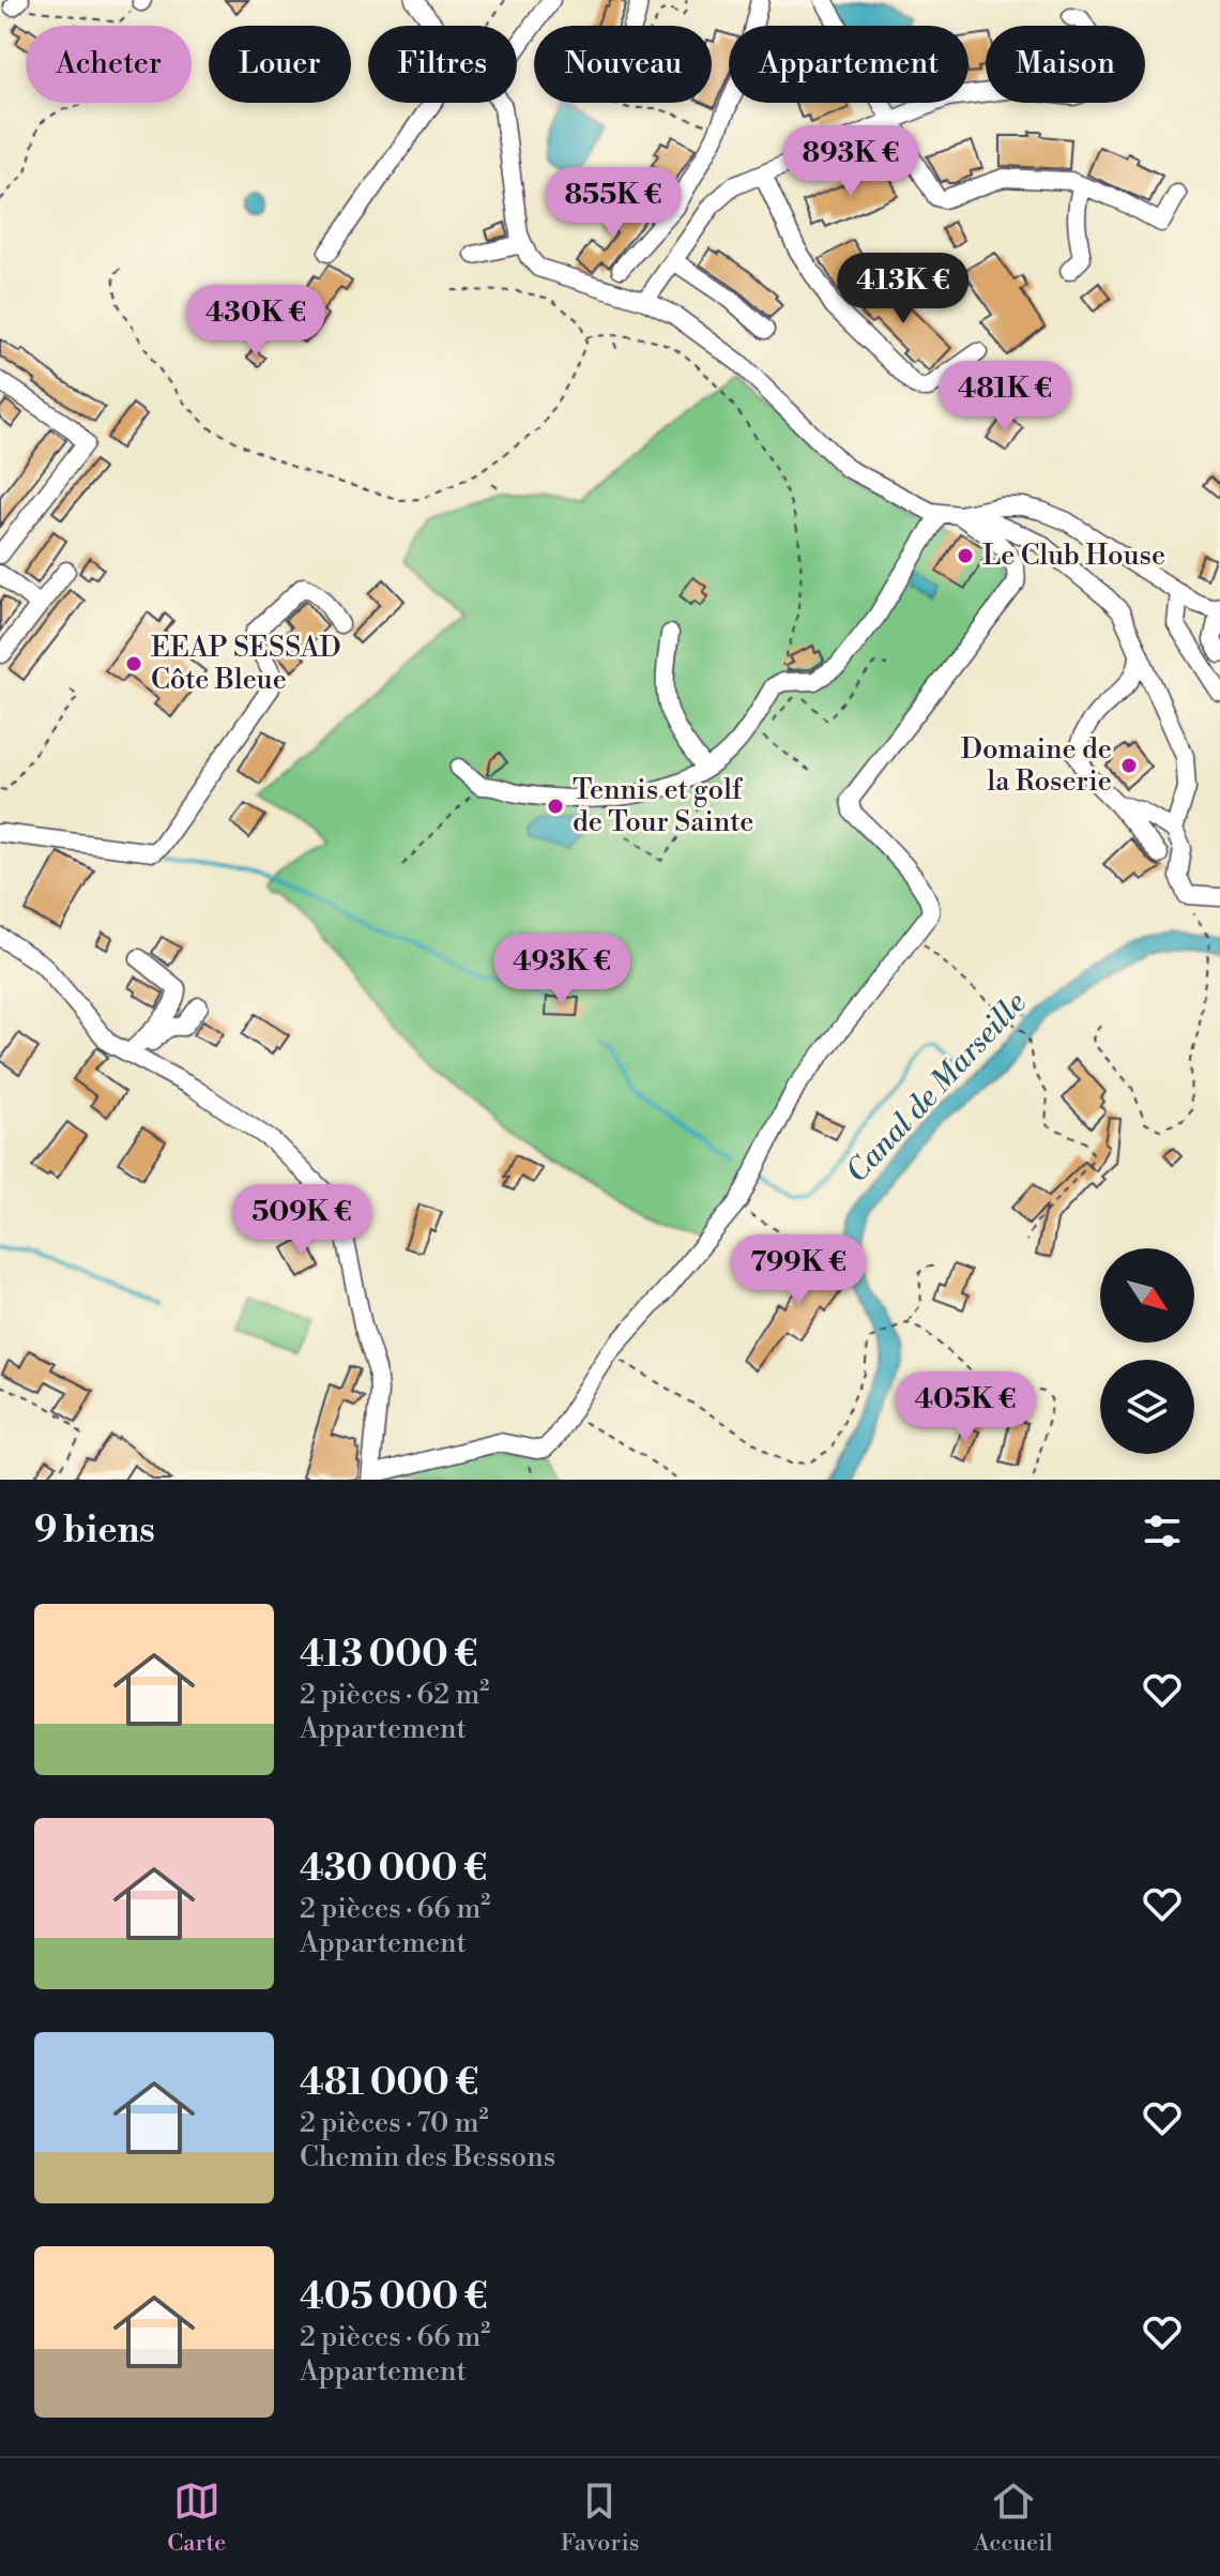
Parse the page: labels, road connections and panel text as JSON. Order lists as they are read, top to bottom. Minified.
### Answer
{"water":["Canal de Marseille"],"places":["Le Club House","EEAP SESSAD Côte Bleue","Domaine de la Roserie","Tennis et golf de Tour Sainte"],"north":"bottom right","page":{"chip":["Acheter","Louer","Filtres","Nouveau","Appartement","Maison"],"price":["893K €","855K €","413K €","430K €","481K €","493K €","509K €","799K €","405K €"],"heading":"9 biens","list":[{"name":"413 000 €","note":"2 pièces · 62 m² · Appartement"},{"name":"430 000 €","note":"2 pièces · 66 m² · Appartement"},{"name":"481 000 €","note":"2 pièces · 70 m² · Chemin des Bessons"},{"name":"405 000 €","note":"2 pièces · 66 m² · Appartement"}],"tabs":["Carte","Favoris","Accueil"]}}
